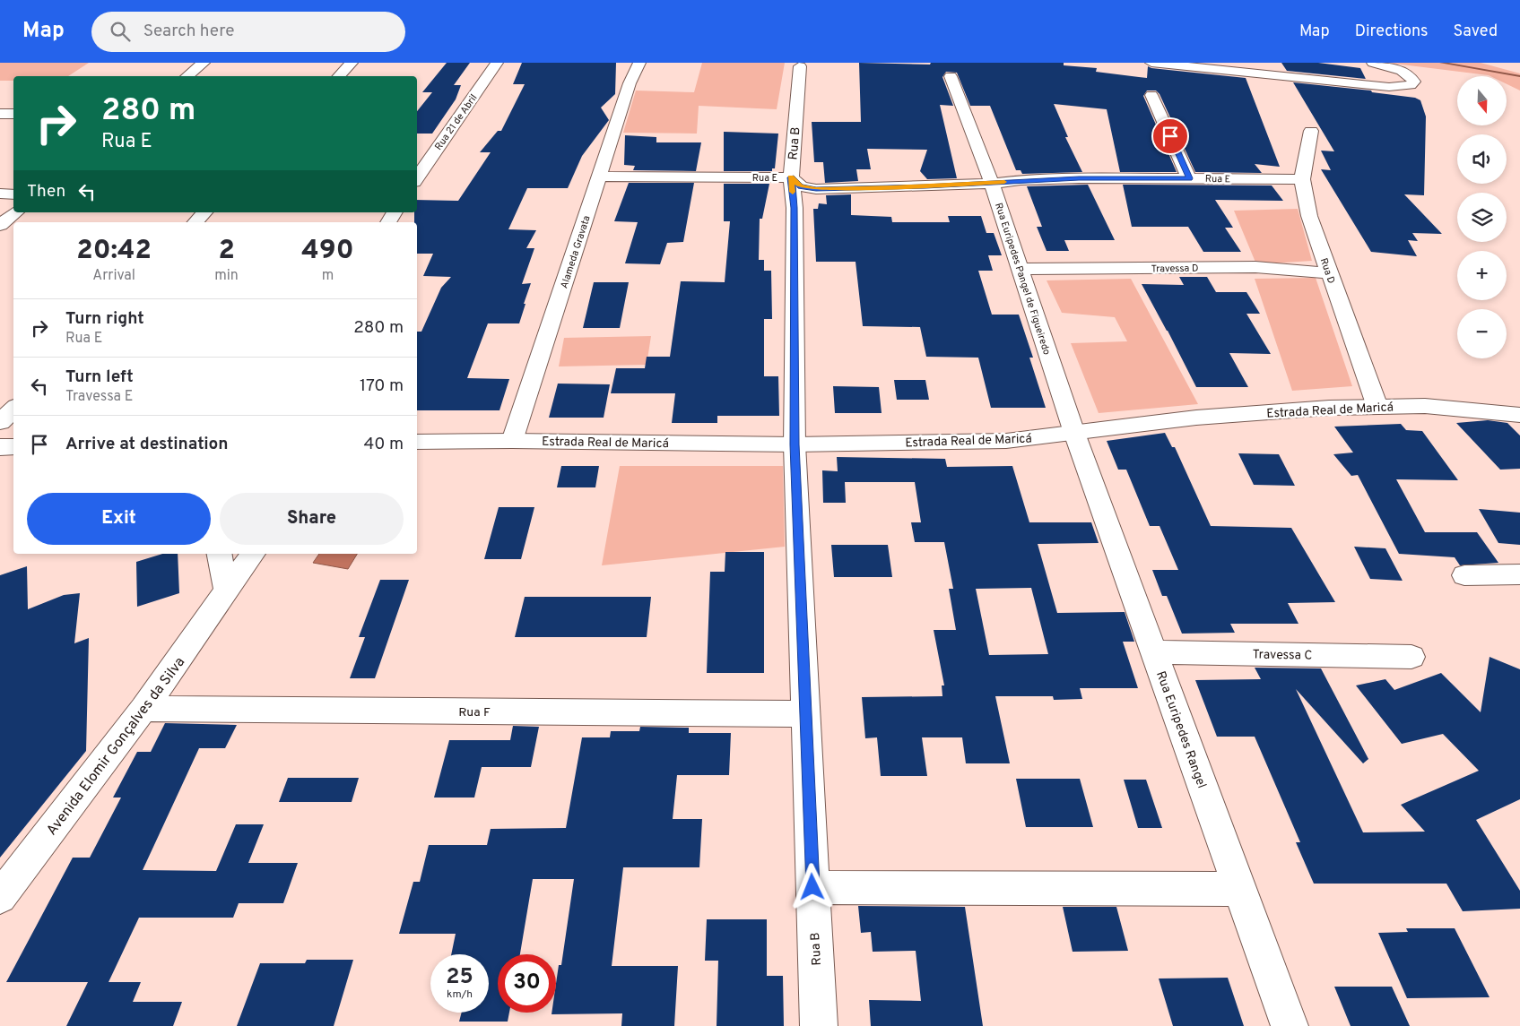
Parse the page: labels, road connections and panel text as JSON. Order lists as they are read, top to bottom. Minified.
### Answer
{"streets":{"street":["Rua 21 de Abril","Rua B","Rua E","Alameda Gravata","Travessa D","Rua D","Rua Euripedes Pangel de Figueiredo","Estrada Real de Maricá","Travessa C","Rua F","Rua Euripedes Rangel","Avenida Elomir Gonçalves da Silva"]},"crossings":[["Rua B","Rua E"],["Rua B","Estrada Real de Maricá"],["Rua B","Rua F"],["Rua E","Alameda Gravata"],["Rua E","Rua D"],["Rua E","Rua Euripedes Pangel de Figueiredo"],["Alameda Gravata","Estrada Real de Maricá"],["Travessa D","Rua D"],["Travessa D","Rua Euripedes Pangel de Figueiredo"],["Rua D","Estrada Real de Maricá"],["Rua Euripedes Pangel de Figueiredo","Estrada Real de Maricá"],["Rua Euripedes Pangel de Figueiredo","Rua Euripedes Rangel"],["Estrada Real de Maricá","Rua Euripedes Rangel"],["Travessa C","Rua Euripedes Rangel"],["Rua F","Avenida Elomir Gonçalves da Silva"]],"north":"bottom","page":{"header":"Map","search":"Search here","nav":["Map","Directions","Saved"],"map_buttons":["+","−"],"turn":["280 m","Rua E"],"then":"Then","eta":["20:42","Arrival","2","min","490","m"],"list":[{"name":"Turn right","note":"Rua E","value":"280 m"},{"name":"Turn left","note":"Travessa E","value":"170 m"},{"name":"Arrive at destination","value":"40 m"}],"buttons":["Exit","Share"],"speed":"25 km/h","limit":"30"}}
